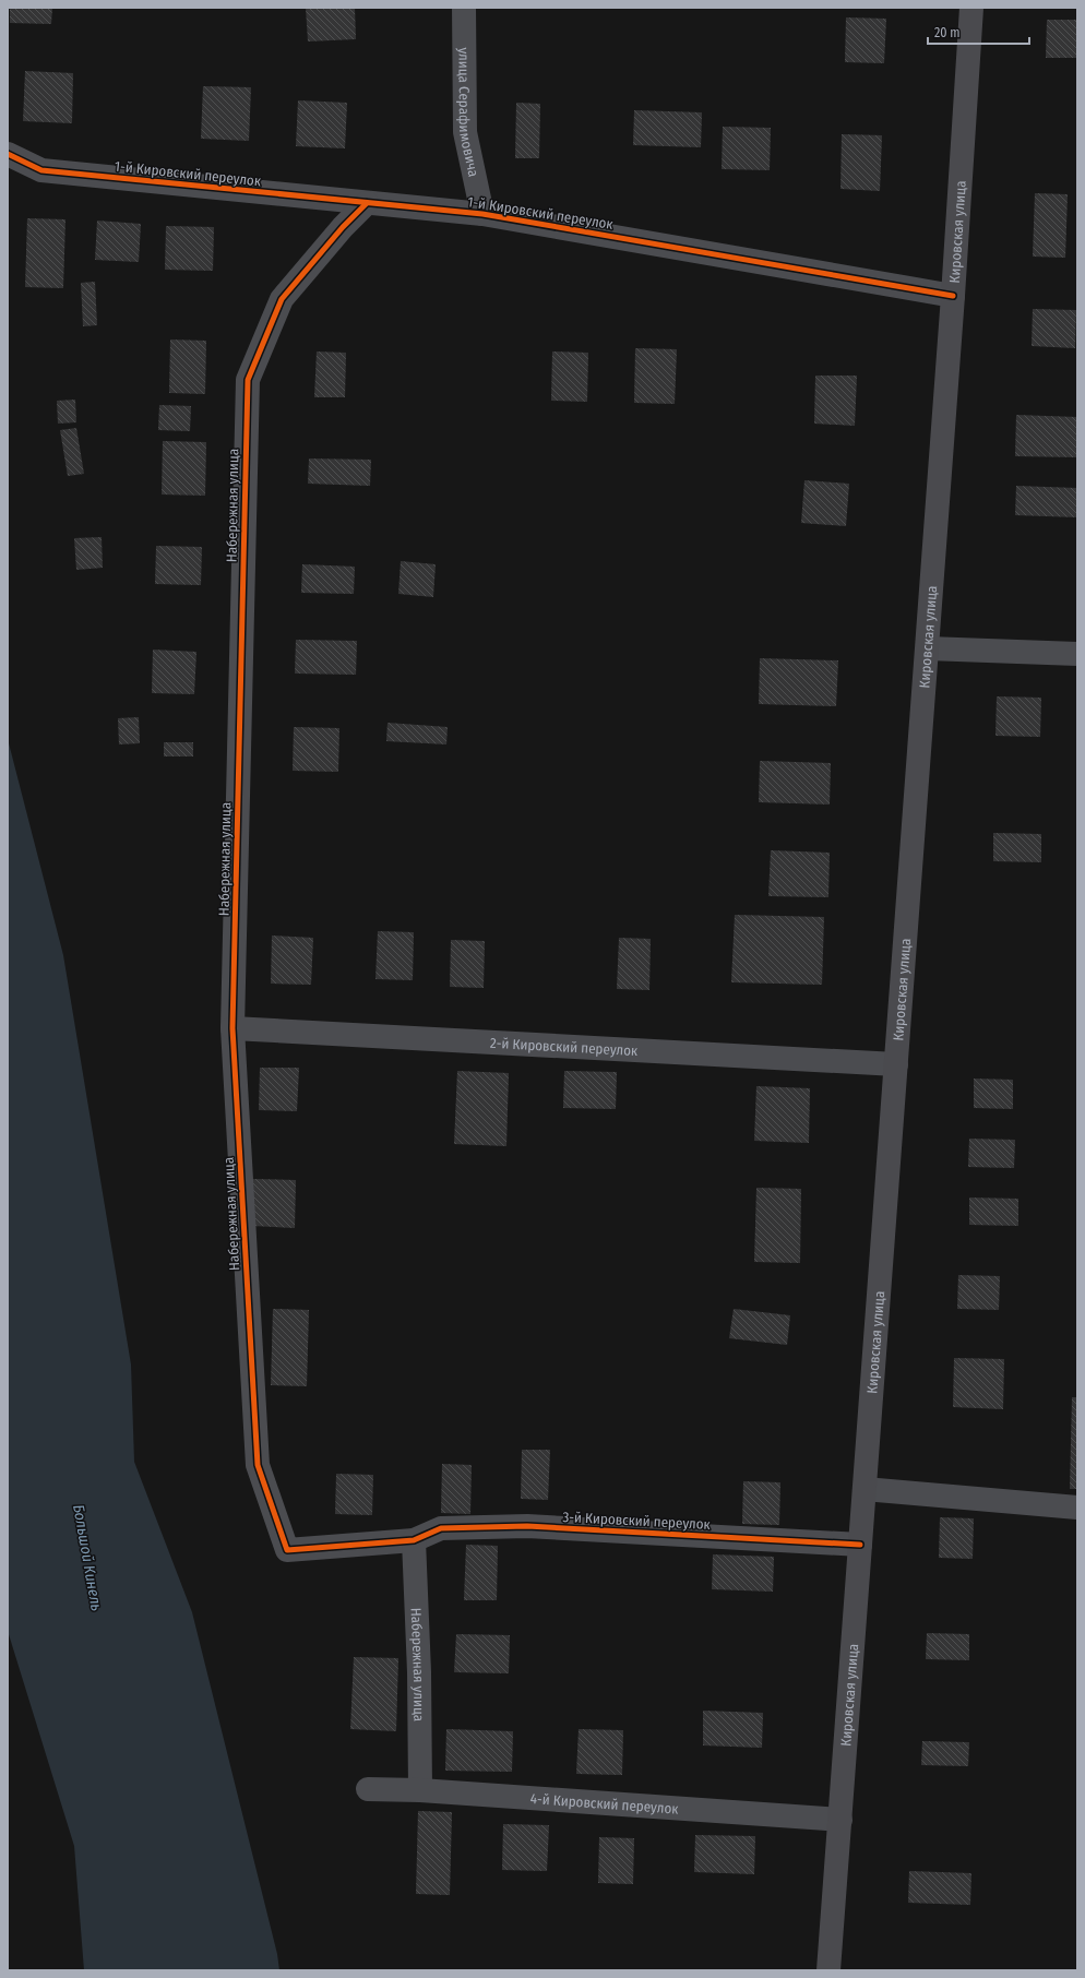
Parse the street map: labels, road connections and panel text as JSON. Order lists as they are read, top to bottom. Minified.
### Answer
{"streets":{"main road":["Кировская улица"],"street":["улица Серафимовича","1-й Кировский переулок","Набережная улица","2-й Кировский переулок","3-й Кировский переулок","4-й Кировский переулок"]},"crossings":[["улица Серафимовича","1-й Кировский переулок"],["1-й Кировский переулок","Кировская улица"],["1-й Кировский переулок","Набережная улица"],["Кировская улица","2-й Кировский переулок"],["Кировская улица","3-й Кировский переулок"],["Кировская улица","4-й Кировский переулок"],["Набережная улица","2-й Кировский переулок"],["Набережная улица","3-й Кировский переулок"],["Набережная улица","4-й Кировский переулок"]],"water":["Большой Кинель"],"scale_bar":"20 m"}
